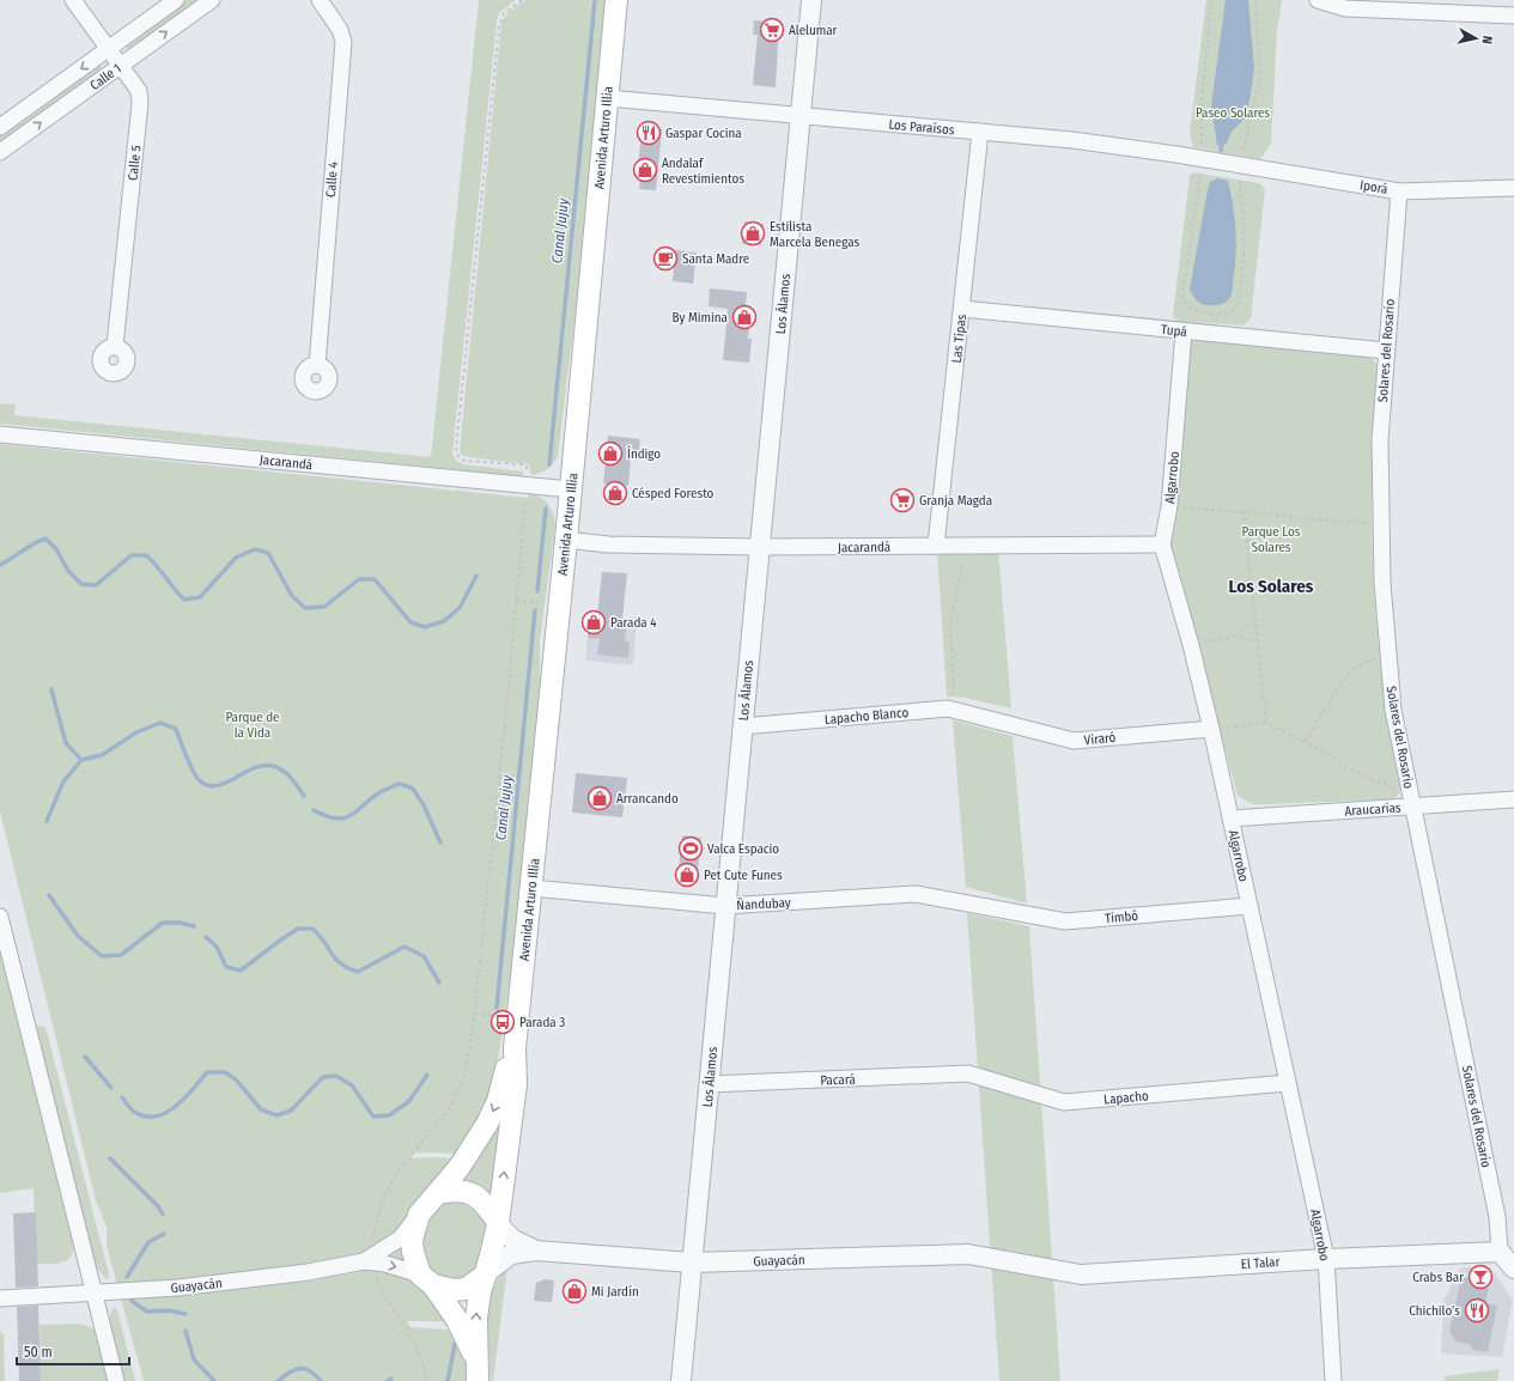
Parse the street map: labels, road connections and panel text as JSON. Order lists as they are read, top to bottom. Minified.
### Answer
{"streets":{"main road":["Avenida Arturo Illia"],"street":["Calle 1","Los Paraísos","Calle 5","Calle 4","Iporá","Los Álamos","Tupá","Las Tipas","Solares del Rosario","Jacarandá","Algarrobo","Lapacho Blanco","Viraró","Araucarias","Ñandubay","Timbó","Pacará","Lapacho","Guayacán","El Talar"]},"crossings":[["Calle 1","Calle 5"],["Los Paraísos","Avenida Arturo Illia"],["Los Paraísos","Iporá"],["Los Paraísos","Los Álamos"],["Los Paraísos","Las Tipas"],["Avenida Arturo Illia","Jacarandá"],["Avenida Arturo Illia","Ñandubay"],["Avenida Arturo Illia","Guayacán"],["Iporá","Solares del Rosario"],["Los Álamos","Jacarandá"],["Los Álamos","Lapacho Blanco"],["Los Álamos","Ñandubay"],["Los Álamos","Pacará"],["Los Álamos","Guayacán"],["Tupá","Las Tipas"],["Tupá","Solares del Rosario"],["Tupá","Algarrobo"],["Las Tipas","Jacarandá"],["Solares del Rosario","Araucarias"],["Solares del Rosario","El Talar"],["Jacarandá","Algarrobo"],["Algarrobo","Viraró"],["Algarrobo","Araucarias"],["Algarrobo","Timbó"],["Algarrobo","Lapacho"],["Algarrobo","El Talar"],["Lapacho Blanco","Viraró"],["Ñandubay","Timbó"],["Pacará","Lapacho"],["Guayacán","El Talar"]],"districts":["Los Solares"],"water":["Canal Jujuy"],"parks":["Paseo Solares","Parque Los Solares","Parque de la Vida"],"places":{"supermarket":["Alelumar","Granja Magda"],"restaurant":["Gaspar Cocina","Chichilo’s"],"shop":["Andalaf Revestimientos","Estilista Marcela Benegas","By Mimina","Índigo","Césped Foresto","Parada 4","Arrancando","Pet Cute Funes","Mi Jardín"],"cafe":["Santa Madre"],"sports":["Valca Espacio"],"bus stop":["Parada 3"],"bar":["Crabs Bar"]},"scale_bar":"50 m","north":"right"}
